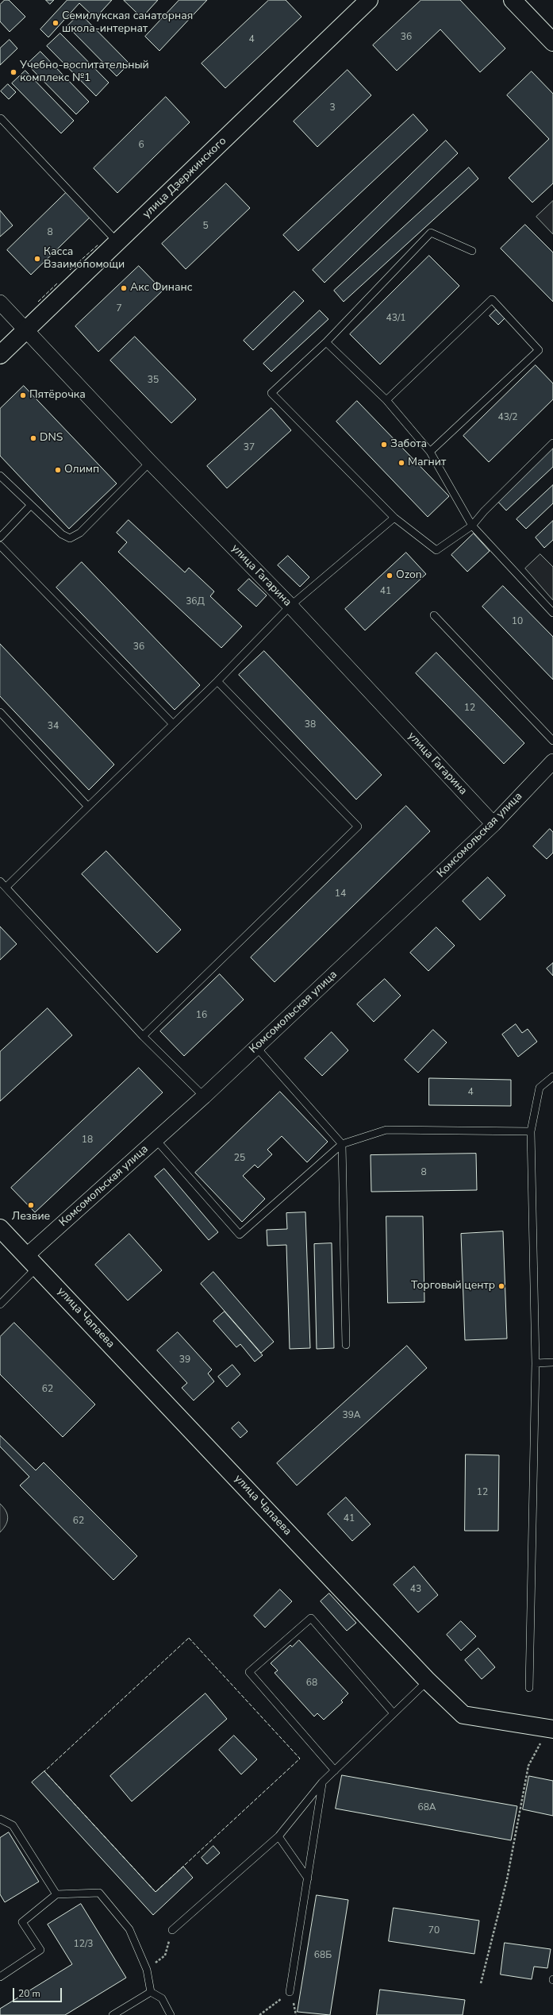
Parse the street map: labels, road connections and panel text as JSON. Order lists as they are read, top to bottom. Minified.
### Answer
{"streets":{"street":["улица Дзержинского","улица Гагарина","Комсомольская улица","улица Чапаева"]},"crossings":[["улица Дзержинского","улица Гагарина"],["улица Гагарина","Комсомольская улица"],["Комсомольская улица","улица Чапаева"]],"places":["Семилукская санаторная школа-интернат","Учебно-воспитательный комплекс №1","Касса Взаимопомощи","Акс Финанс","Пятёрочка","DNS","Забота","Магнит","Олимп","Ozon","Лезвие","Торговый центр"],"house_numbers":["36","4","3","6","5","8","7","43/1","35","43/2","37","41","36Д","10","36","12","38","34","14","16","4","18","25","8","39","62","39А","12","41","62","43","68","68А","70","12/3","68Б"],"scale_bar":"20 m"}
